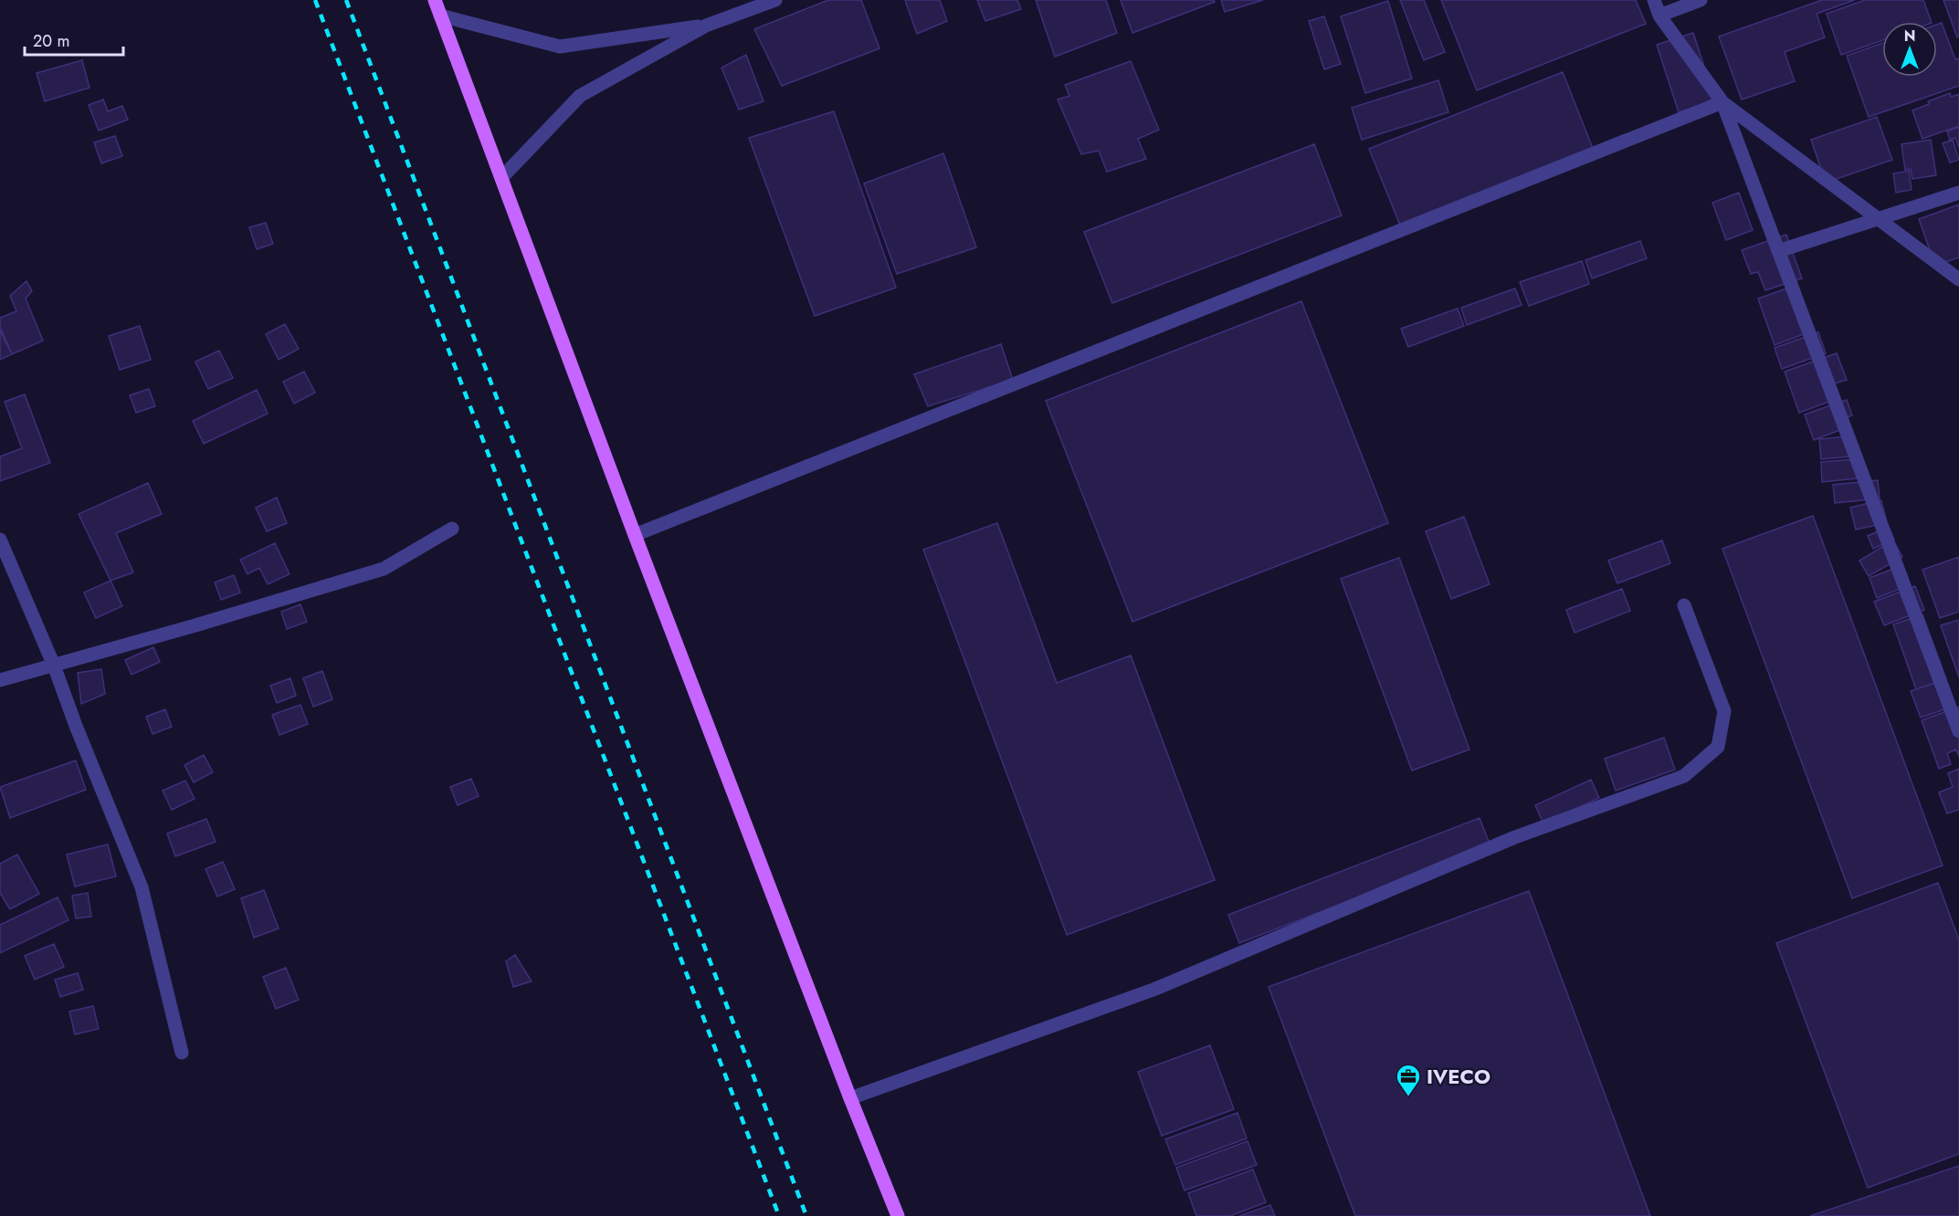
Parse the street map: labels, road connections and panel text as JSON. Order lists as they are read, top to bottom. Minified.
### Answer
{"places":{"office":["IVECO"]},"scale_bar":"20 m","north":"top"}
